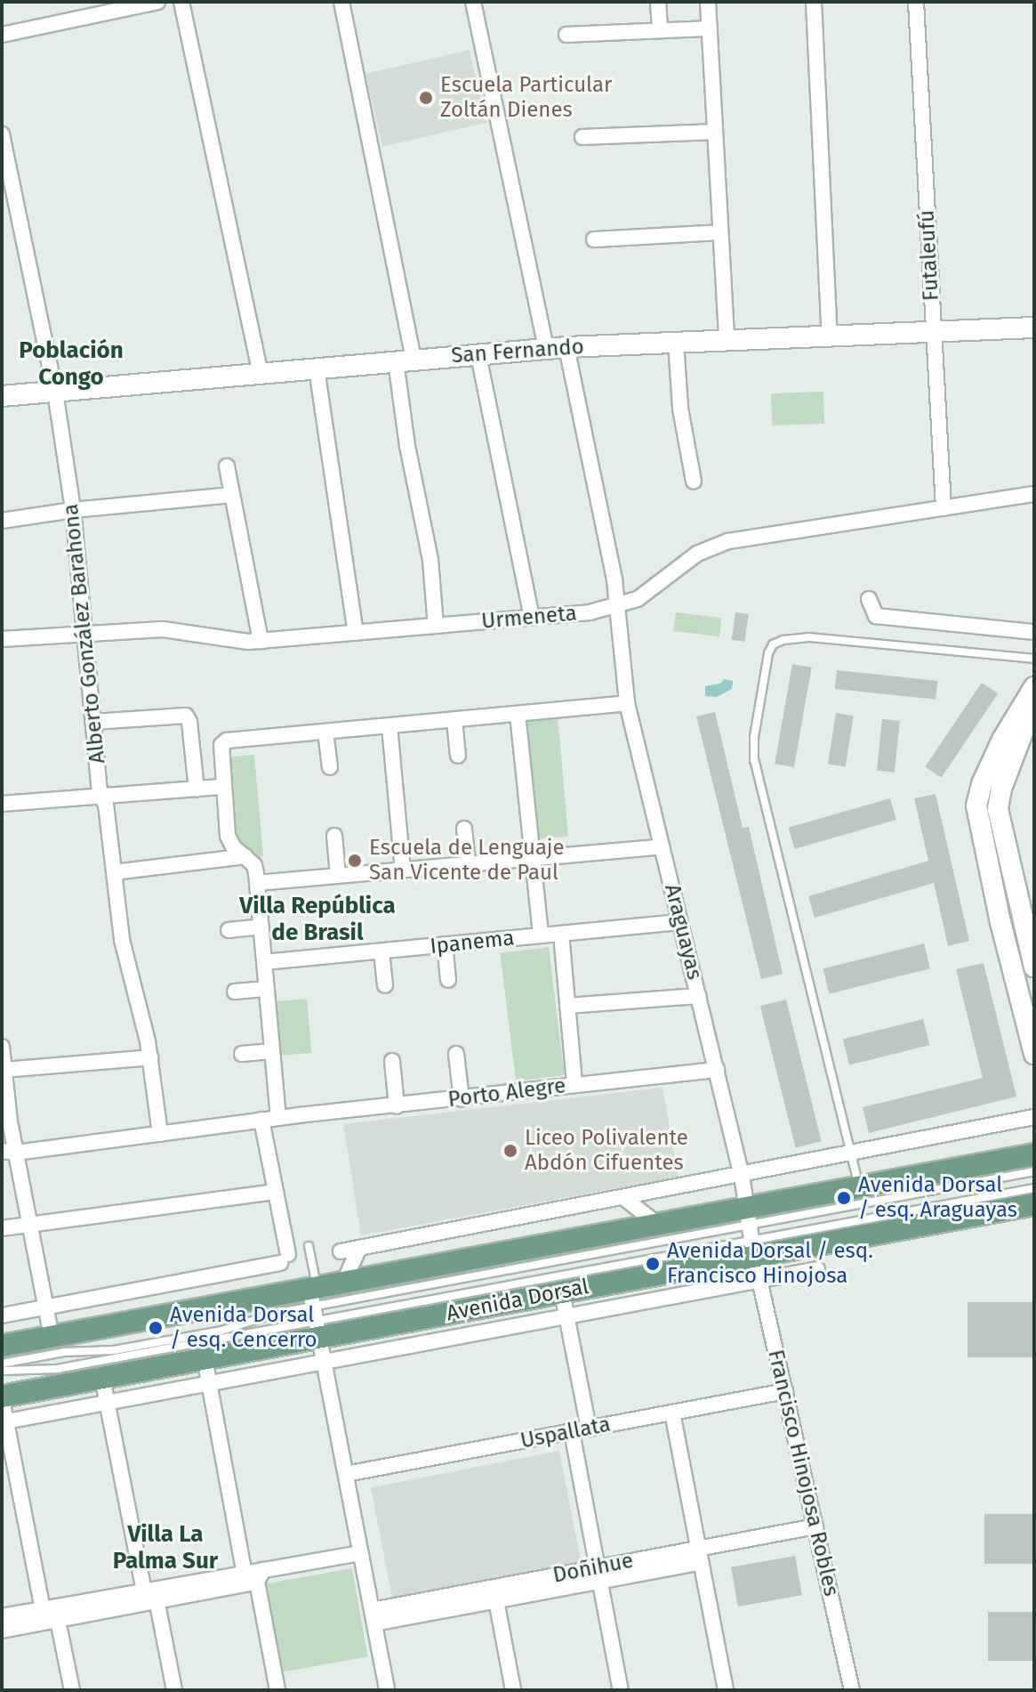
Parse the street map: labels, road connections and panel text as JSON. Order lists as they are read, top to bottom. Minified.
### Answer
{"streets":{"main road":["Avenida Dorsal"],"street":["Futaleufú","San Fernando","Urmeneta","Alberto González Barahona","Araguayas","Ipanema","Porto Alegre","Uspallata","Francisco Hinojosa Robles","Doñihue"]},"crossings":[["Futaleufú","San Fernando"],["Futaleufú","Urmeneta"],["San Fernando","Alberto González Barahona"],["San Fernando","Araguayas"],["Urmeneta","Alberto González Barahona"],["Urmeneta","Araguayas"],["Alberto González Barahona","Porto Alegre"],["Araguayas","Ipanema"],["Araguayas","Porto Alegre"],["Araguayas","Avenida Dorsal"],["Araguayas","Francisco Hinojosa Robles"],["Avenida Dorsal","Francisco Hinojosa Robles"],["Uspallata","Francisco Hinojosa Robles"],["Francisco Hinojosa Robles","Doñihue"]],"districts":["Población Congo","Villa República de Brasil","Villa La Palma Sur"],"places":["Escuela Particular Zoltán Dienes","Escuela de Lenguaje San Vicente de Paul","Liceo Polivalente Abdón Cifuentes","Avenida Dorsal / esq. Araguayas","Avenida Dorsal / esq. Francisco Hinojosa","Avenida Dorsal / esq. Cencerro"]}
